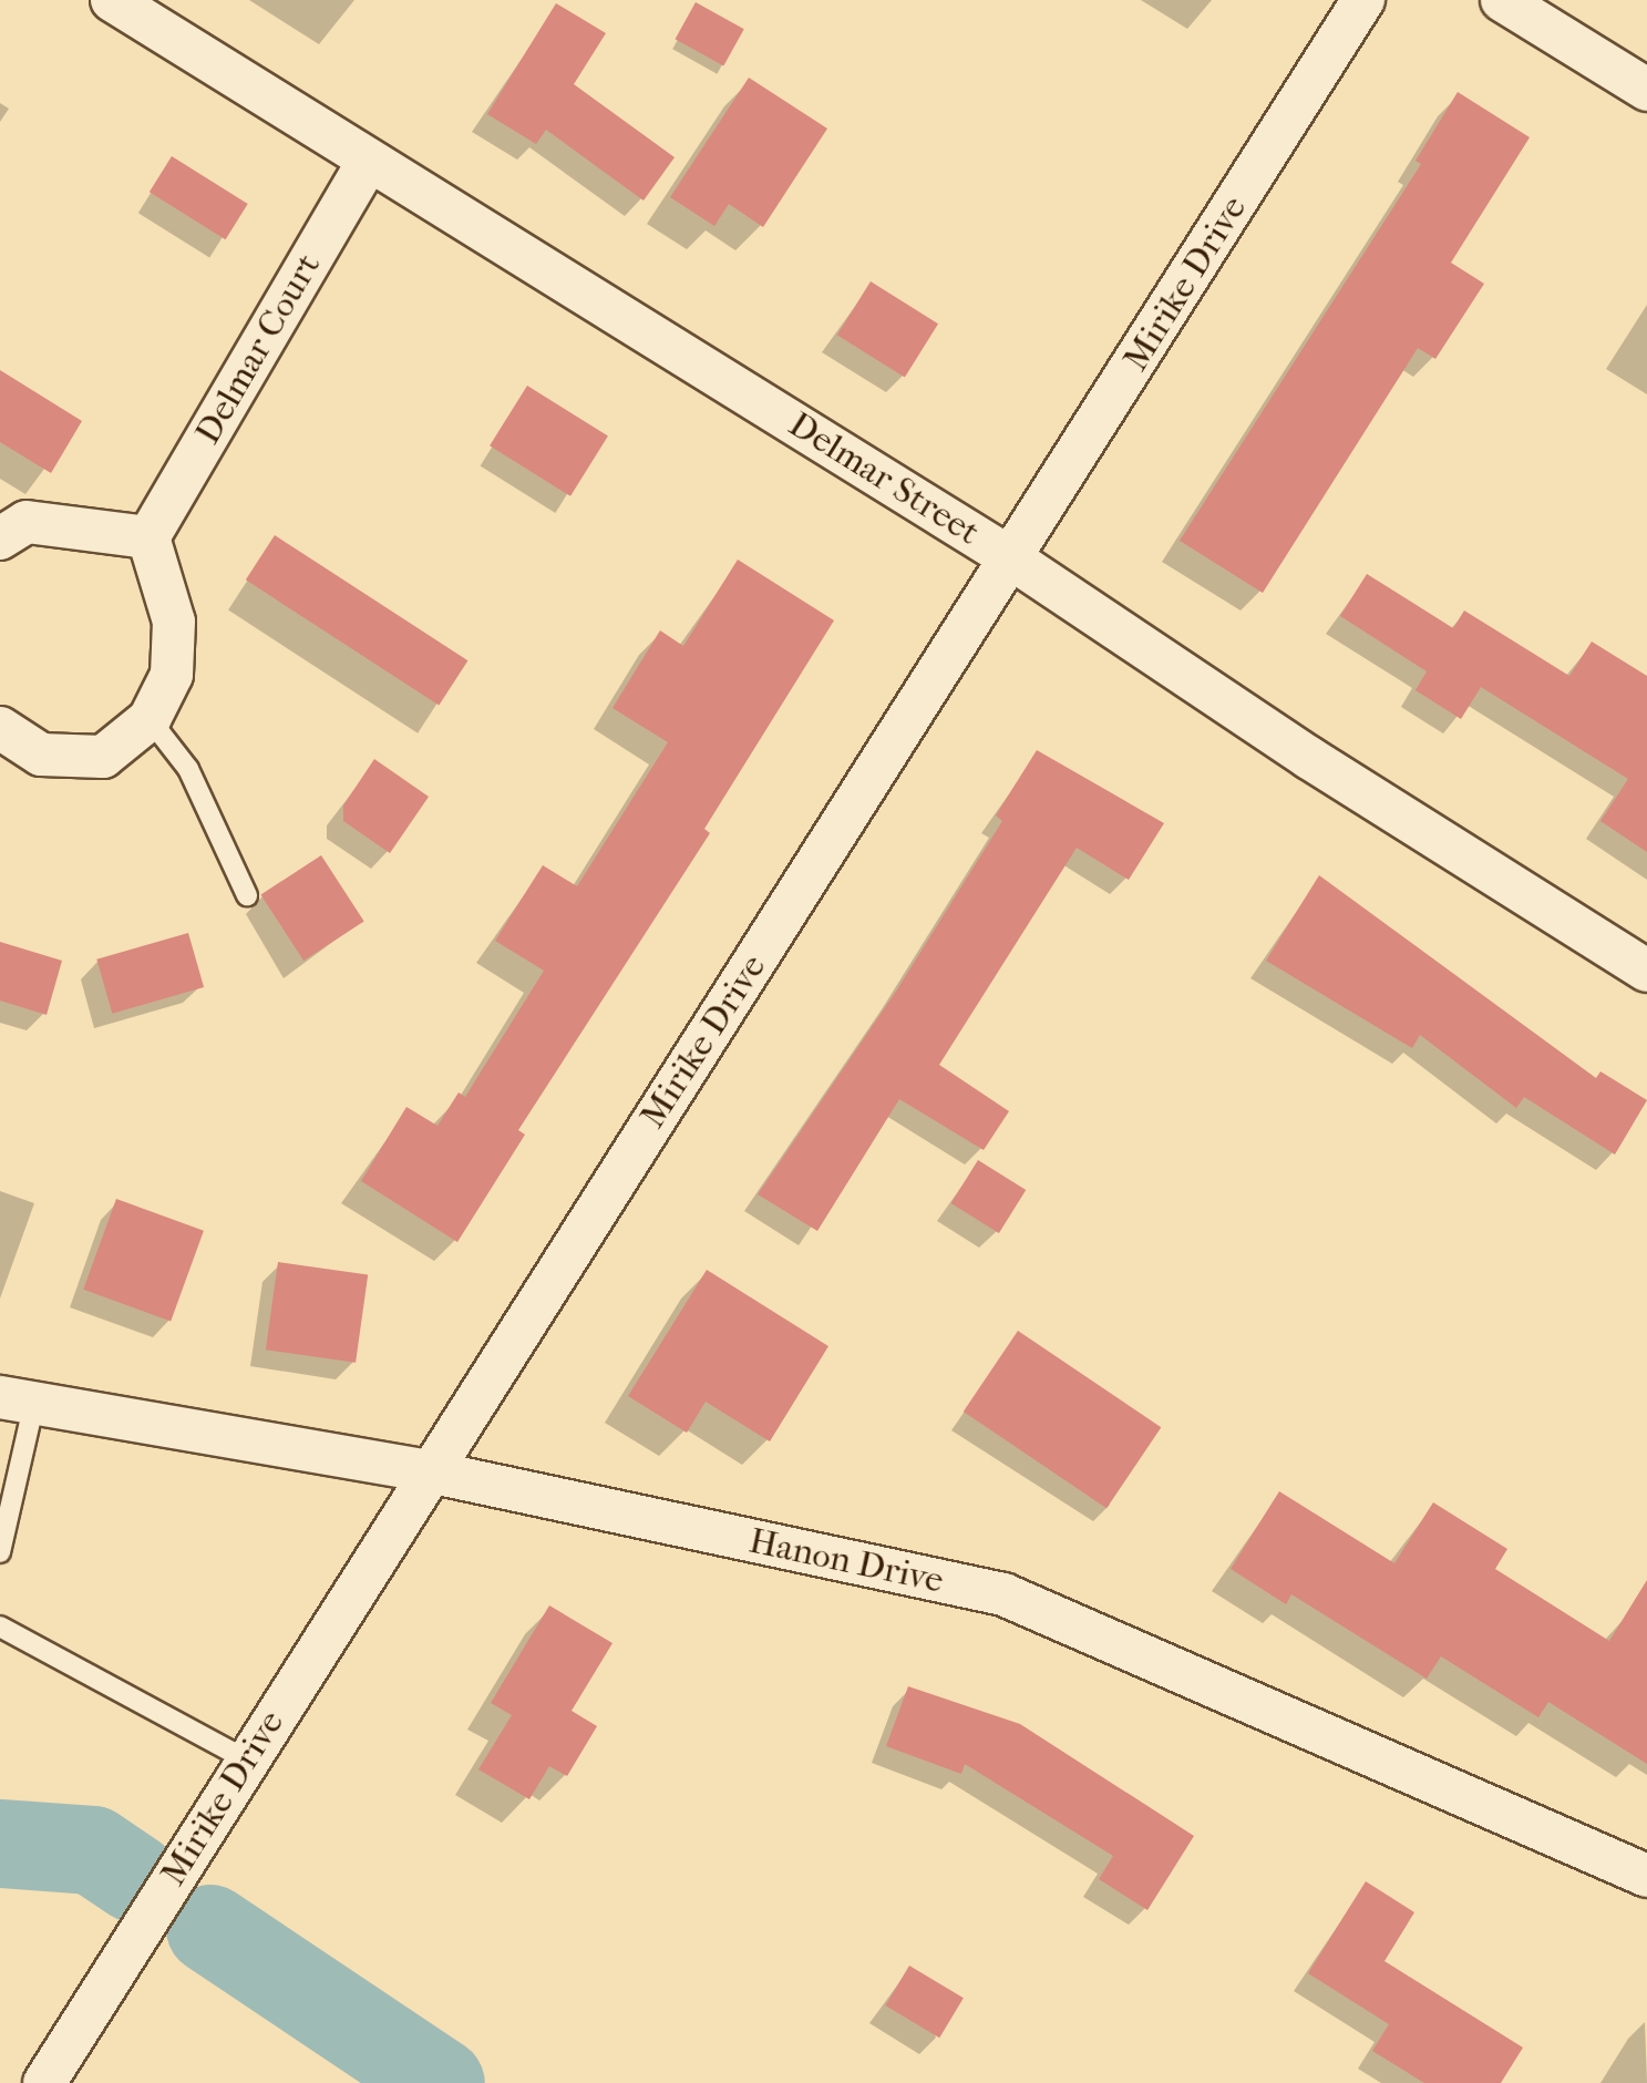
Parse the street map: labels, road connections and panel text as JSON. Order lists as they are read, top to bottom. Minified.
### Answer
{"streets":{"street":["Mirike Drive","Delmar Court","Delmar Street","Hanon Drive"]},"crossings":[["Mirike Drive","Delmar Street"],["Mirike Drive","Hanon Drive"],["Delmar Court","Delmar Street"]]}
